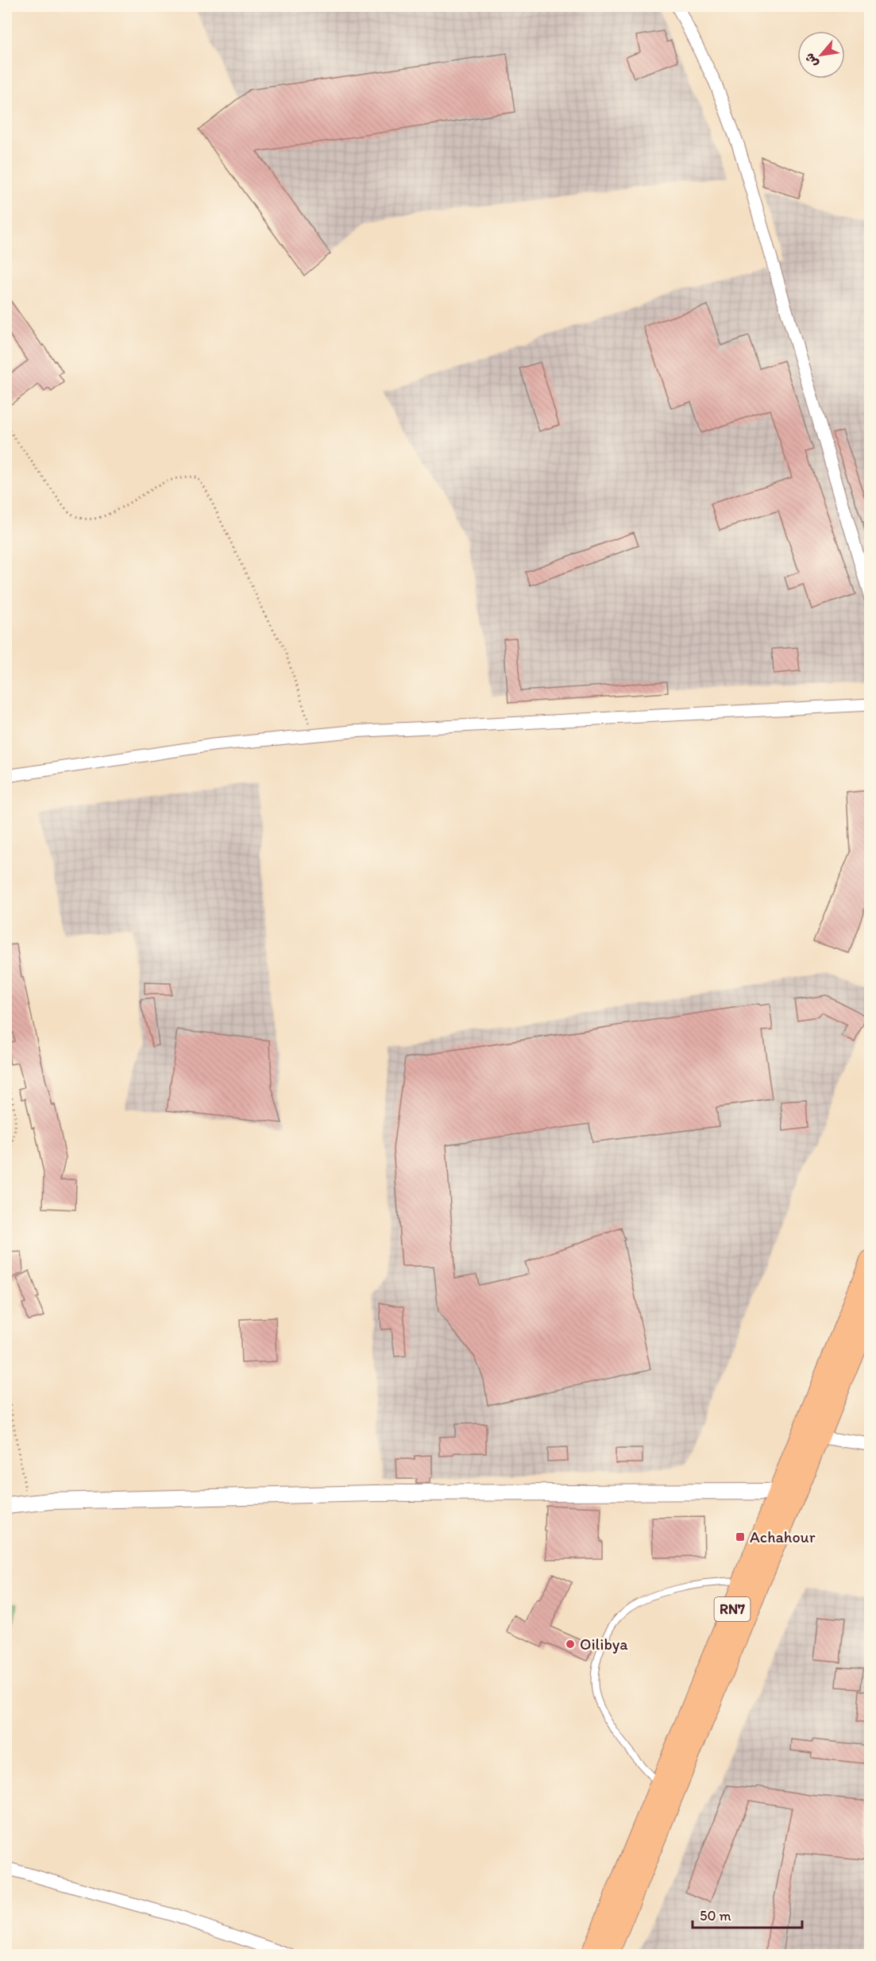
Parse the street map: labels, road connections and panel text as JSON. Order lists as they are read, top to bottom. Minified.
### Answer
{"streets":{"highway":["RN7"]},"places":{"transit":["Achahour"],"other":["Oilibya"]},"scale_bar":"50 m","north":"bottom left"}
